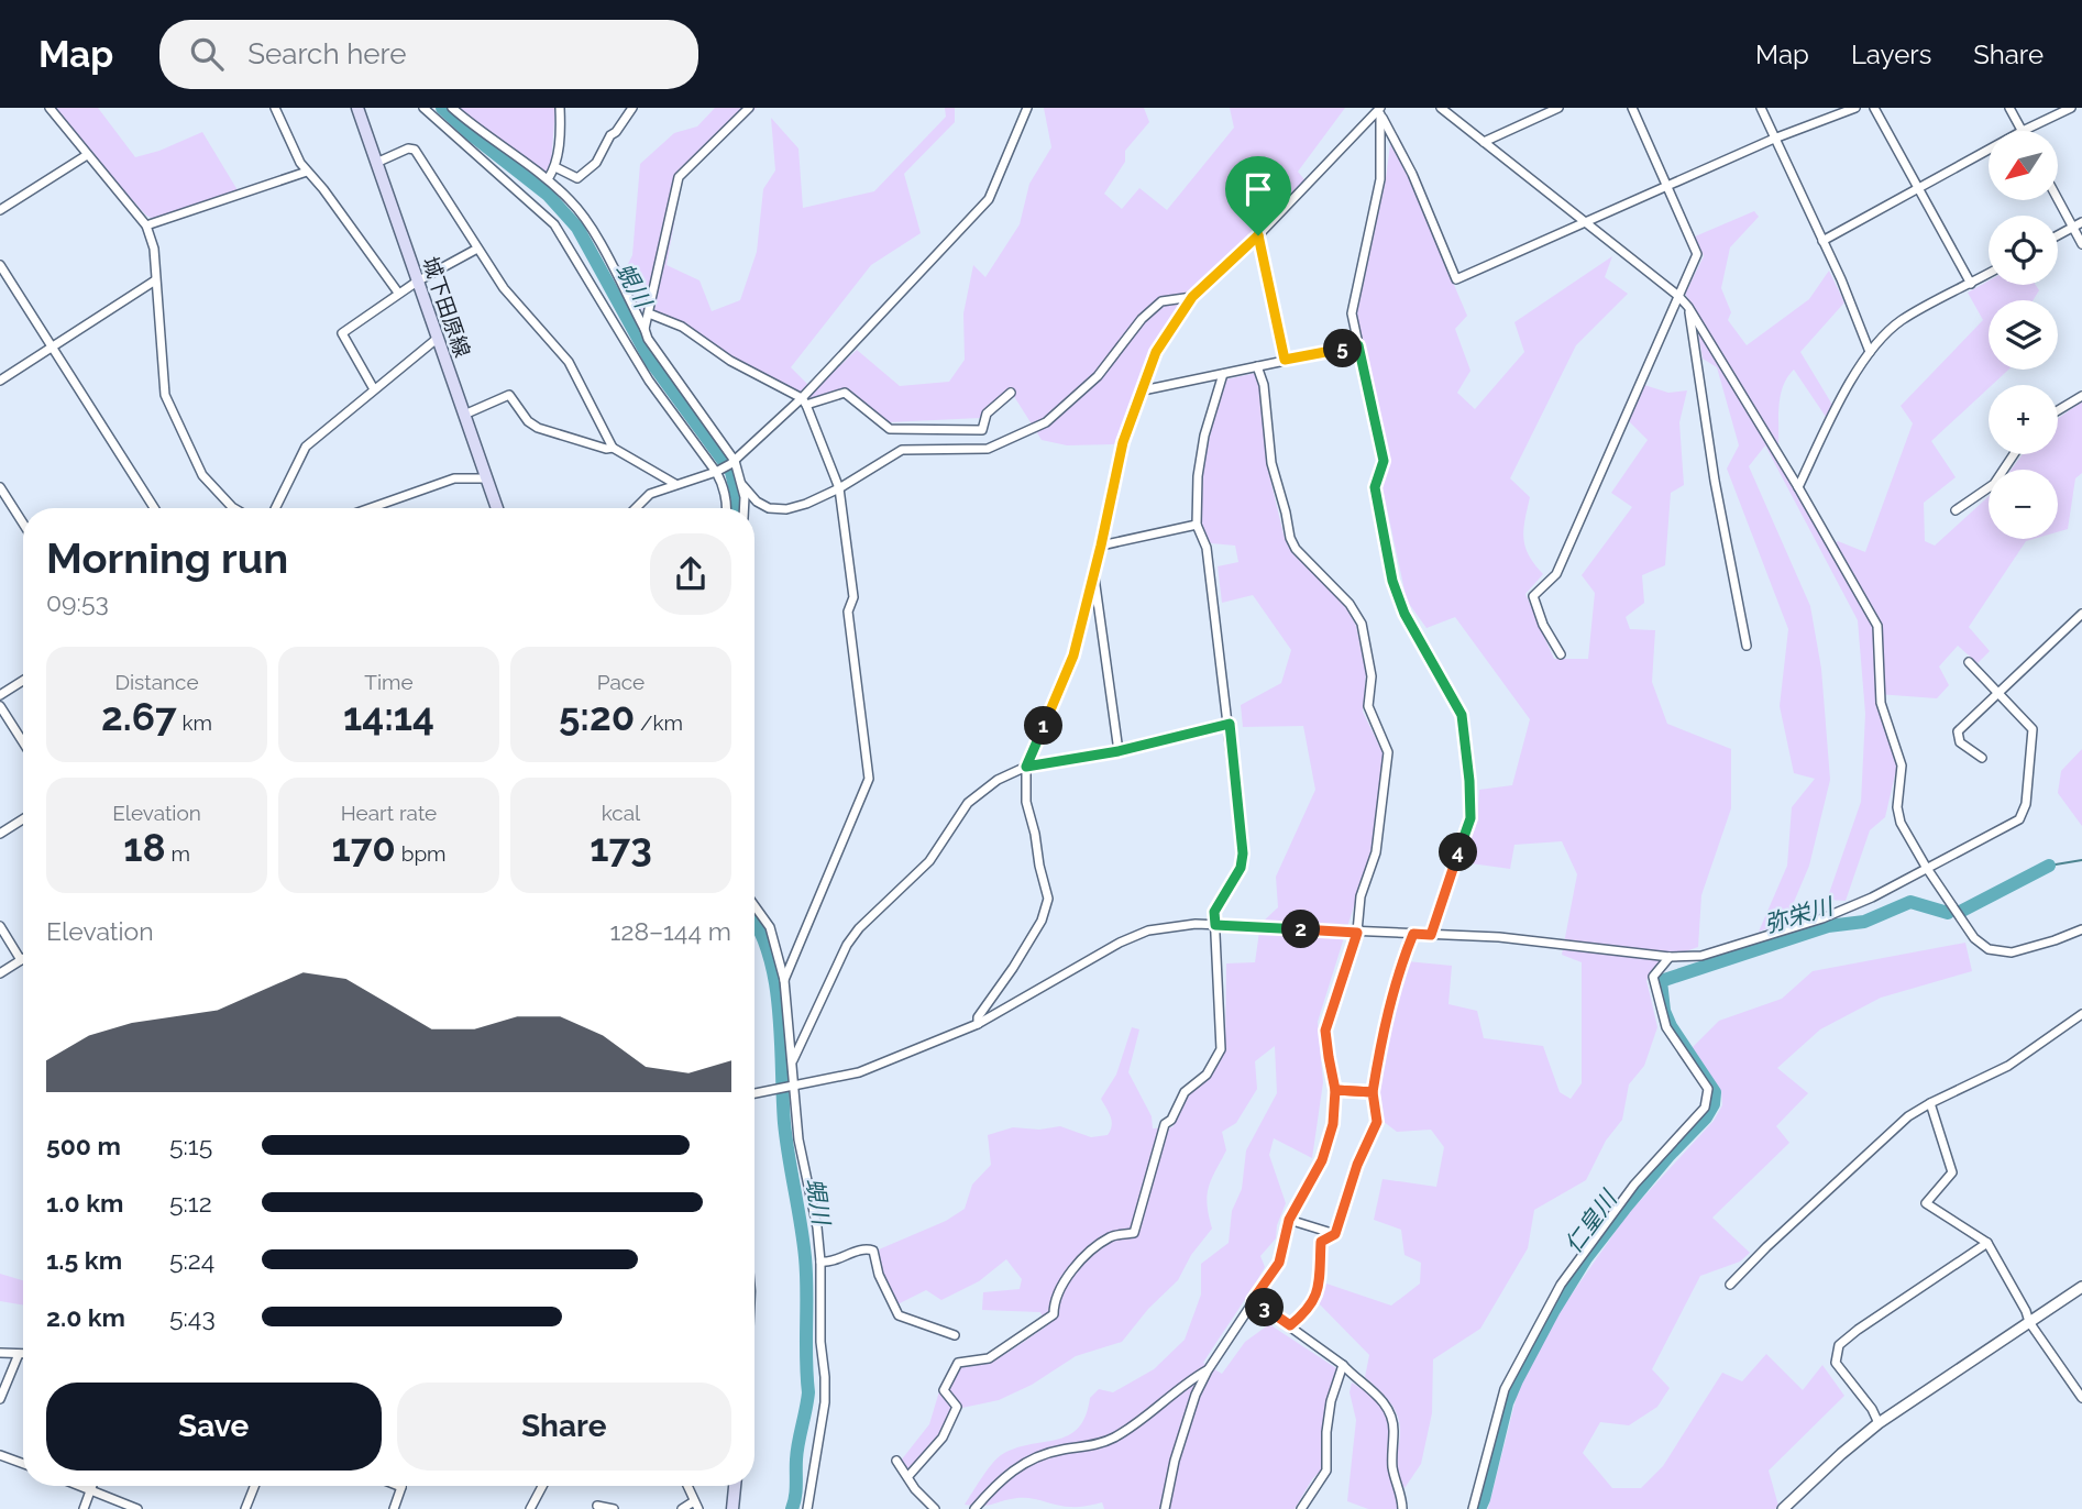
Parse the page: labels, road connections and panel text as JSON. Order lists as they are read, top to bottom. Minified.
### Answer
{"streets":{"main road":["城下田原線"]},"water":["蜆川","弥栄川","仁皇川"],"north":"bottom left","page":{"header":"Map","search":"Search here","nav":["Map","Layers","Share"],"map_buttons":["+","−"],"pins":["5","1","4","2","3"],"heading":["Morning run","09:53"],"stats":[["Distance","2.67 km"],["Time","14:14"],["Pace","5:20 /km"],["Elevation","18 m"],["Heart rate","170 bpm"],["kcal","173"]],"chart":["Elevation","128–144 m"],"list":[{"name":"500 m","note":"5:15"},{"name":"1.0 km","note":"5:12"},{"name":"1.5 km","note":"5:24"},{"name":"2.0 km","note":"5:43"}],"buttons":["Save","Share"]}}
